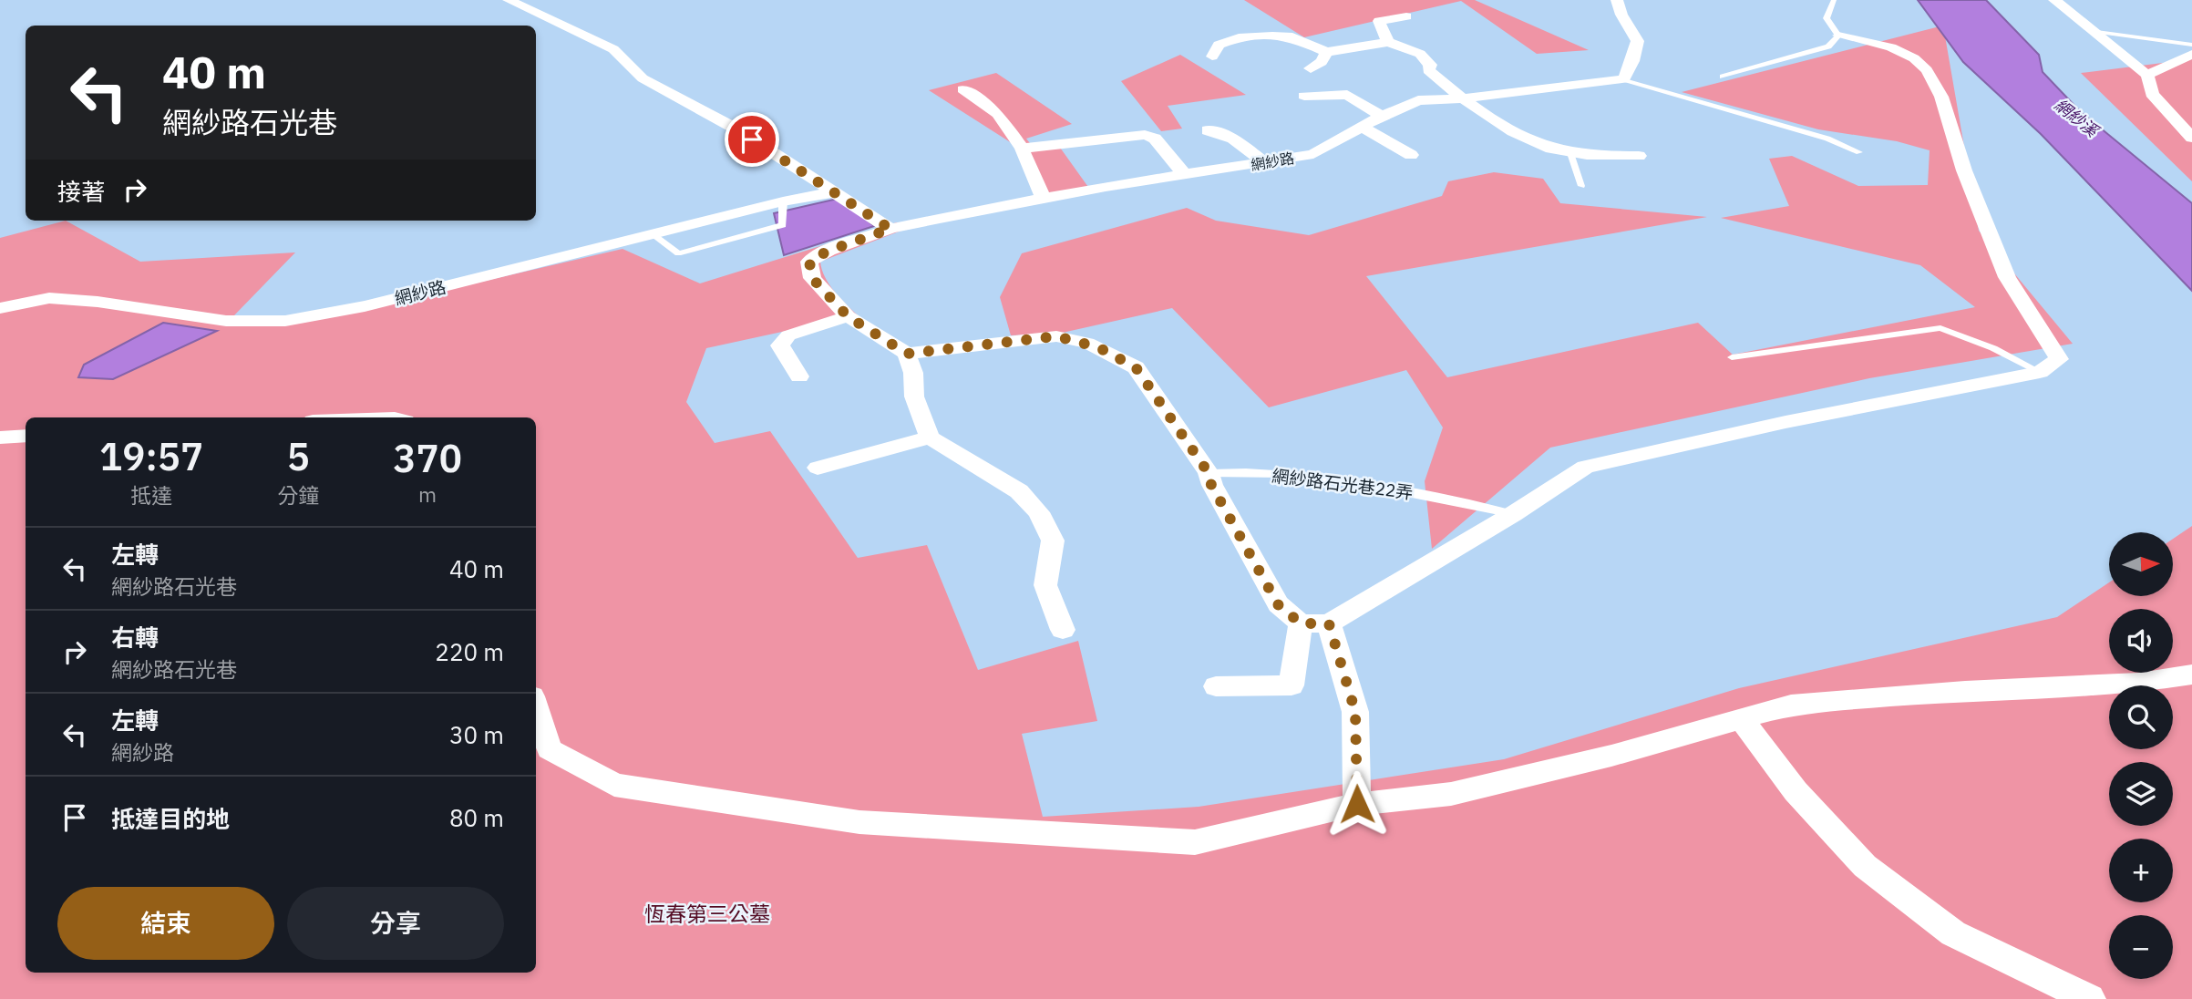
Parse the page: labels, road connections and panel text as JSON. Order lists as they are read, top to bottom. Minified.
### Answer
{"streets":{"street":["網紗路"],"lane":["網紗路石光巷22弄"]},"water":["網紗溪"],"parks":["恆春第三公墓"],"north":"right","page":{"turn":["40 m","網紗路石光巷"],"then":"接著","eta":["19:57","抵達","5","分鐘","370","m"],"list":[{"name":"左轉","note":"網紗路石光巷","value":"40 m"},{"name":"右轉","note":"網紗路石光巷","value":"220 m"},{"name":"左轉","note":"網紗路","value":"30 m"},{"name":"抵達目的地","value":"80 m"}],"map_buttons":["+","−"],"buttons":["結束","分享"]}}
